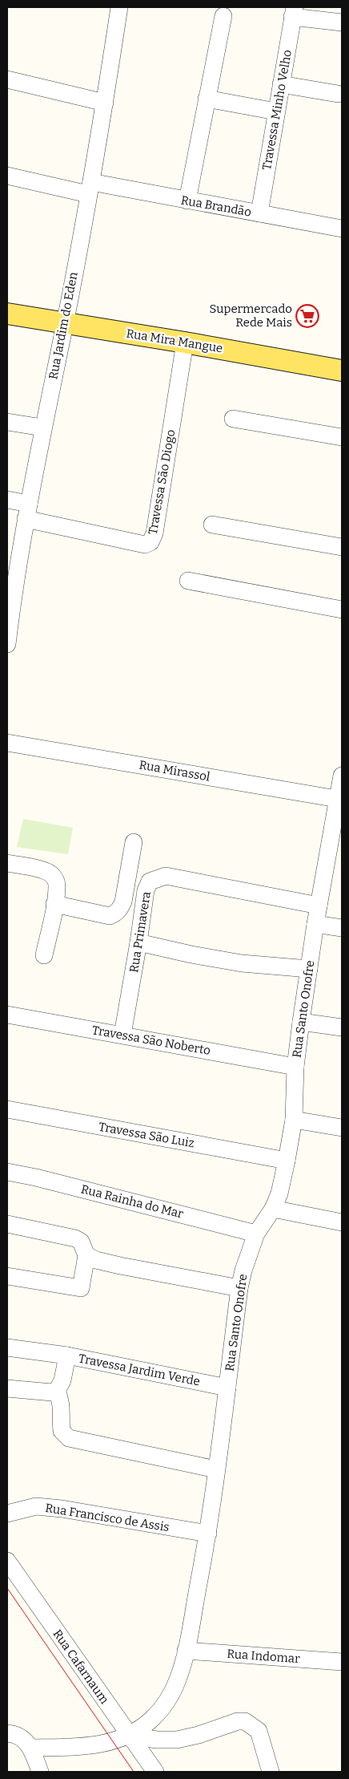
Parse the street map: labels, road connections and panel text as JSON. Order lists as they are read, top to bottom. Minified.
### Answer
{"streets":{"main road":["Rua Mira Mangue"],"street":["Travessa Minho Velho","Rua Brandão","Rua Jardim do Eden","Travessa São Diogo","Rua Mirassol","Rua Primavera","Rua Santo Onofre","Travessa São Noberto","Travessa São Luiz","Rua Rainha do Mar","Travessa Jardim Verde","Rua Francisco de Assis","Rua Indomar","Rua Cafarnaum"]},"crossings":[["Travessa Minho Velho","Rua Brandão"],["Rua Brandão","Rua Jardim do Eden"],["Rua Jardim do Eden","Rua Mira Mangue"],["Rua Jardim do Eden","Travessa São Diogo"],["Rua Mira Mangue","Travessa São Diogo"],["Rua Mirassol","Rua Santo Onofre"],["Rua Primavera","Rua Santo Onofre"],["Rua Primavera","Travessa São Noberto"],["Rua Santo Onofre","Travessa São Noberto"],["Rua Santo Onofre","Travessa São Luiz"],["Rua Santo Onofre","Rua Rainha do Mar"],["Rua Santo Onofre","Travessa Jardim Verde"],["Rua Santo Onofre","Rua Francisco de Assis"],["Rua Santo Onofre","Rua Indomar"],["Rua Santo Onofre","Rua Cafarnaum"]],"places":{"supermarket":["Supermercado Rede Mais"]}}
